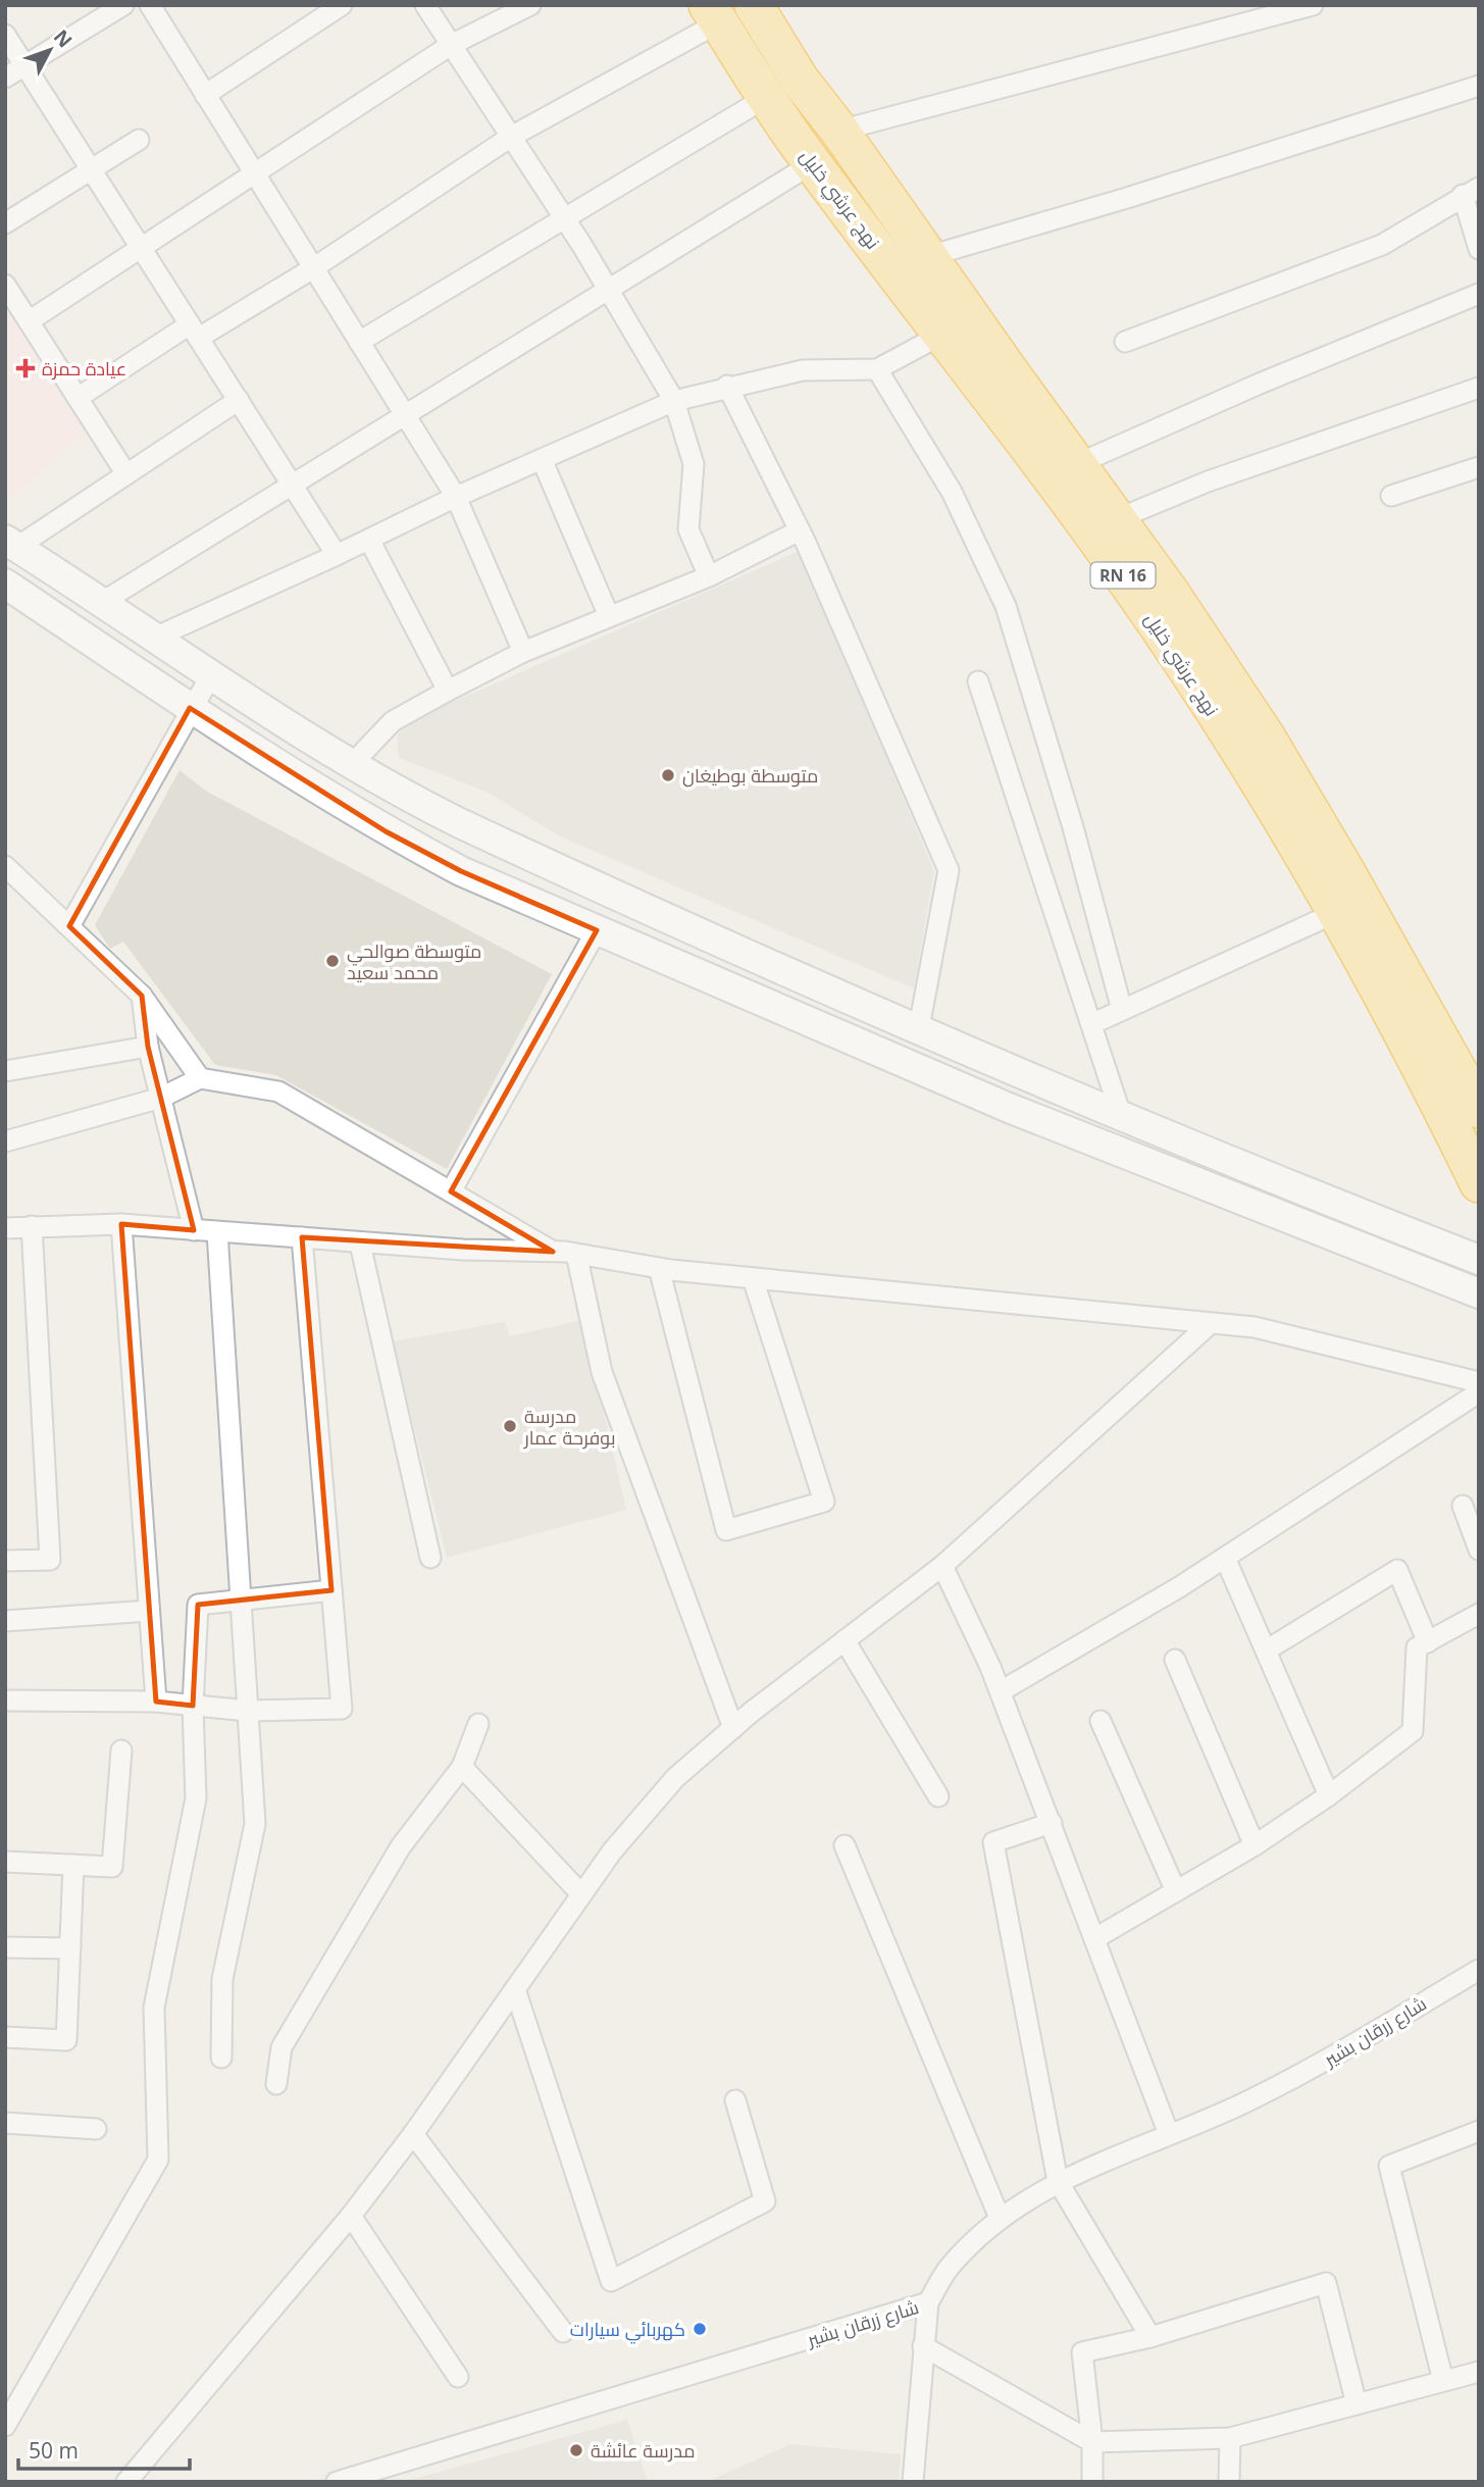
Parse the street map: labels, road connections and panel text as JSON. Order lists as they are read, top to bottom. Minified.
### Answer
{"streets":{"highway":["نهج عرشي خليل","RN 16"],"street":["شارع زرقان بشير"]},"places":{"health":["عيادة حمزة"],"other":["متوسطة بوطيغان","متوسطة صوالحي محمد سعيد","مدرسة بوفرحة عمار","كهربائي سيارات","مدرسة عائشة"]},"scale_bar":"50 m","north":"top right"}
